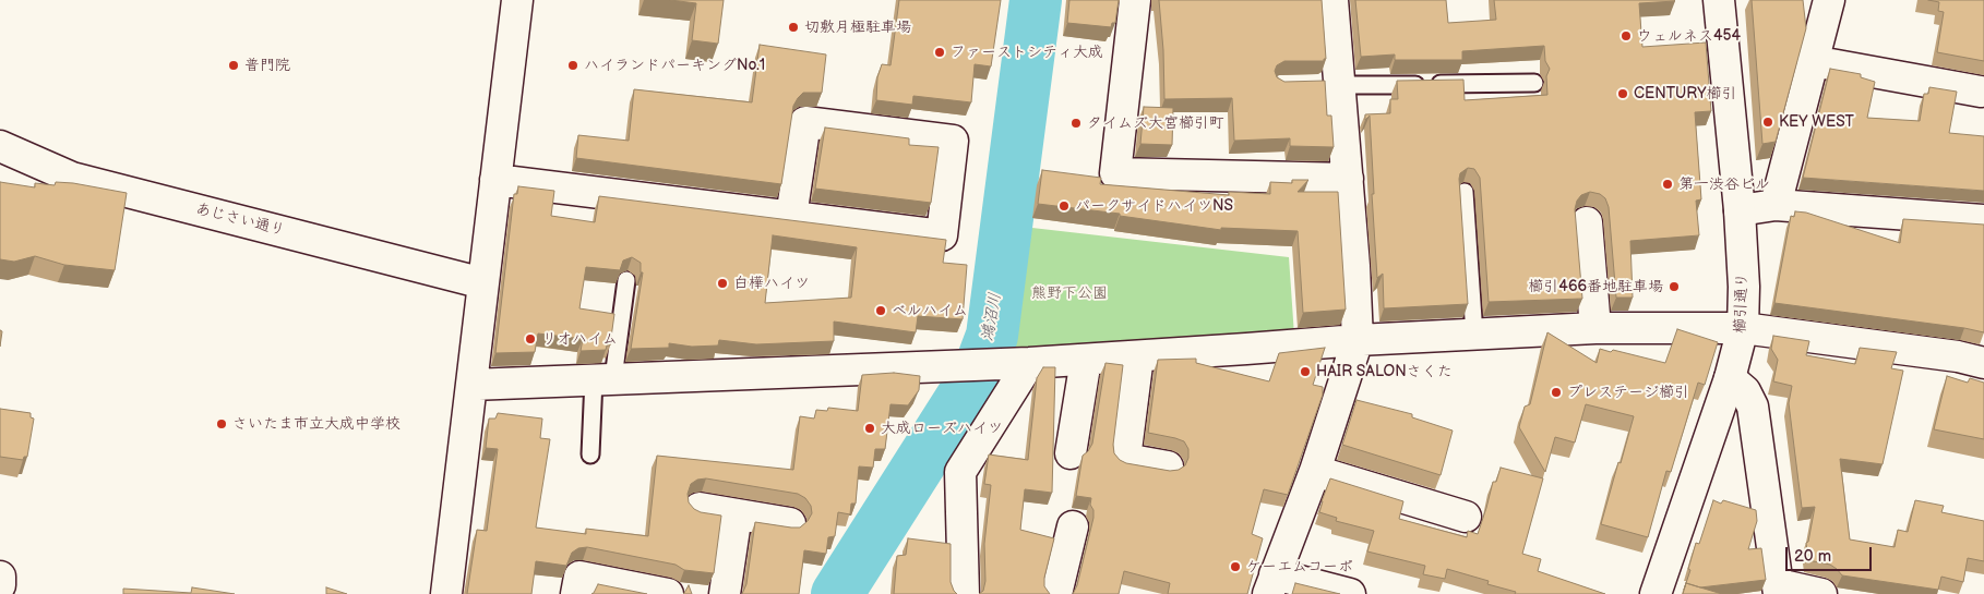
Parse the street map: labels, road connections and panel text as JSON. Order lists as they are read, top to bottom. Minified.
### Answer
{"streets":{"street":["あじさい通り","櫛引通り"]},"water":["鴻沼川"],"parks":["熊野下公園"],"places":["切敷月極駐車場","ウェルネス454","ファーストシティ大成","普門院","ハイランドパーキングNo.1","CENTURY櫛引","KEY WEST","タイムズ大宮櫛引町","第一渋谷ビル","パークサイドハイツNS","白樺ハイツ","櫛引466番地駐車場","ベルハイム","リオハイム","HAIR SALONさくた","プレステージ櫛引","さいたま市立大成中学校","大成ローズハイツ","ケーエムコーポ"],"scale_bar":"20 m"}
